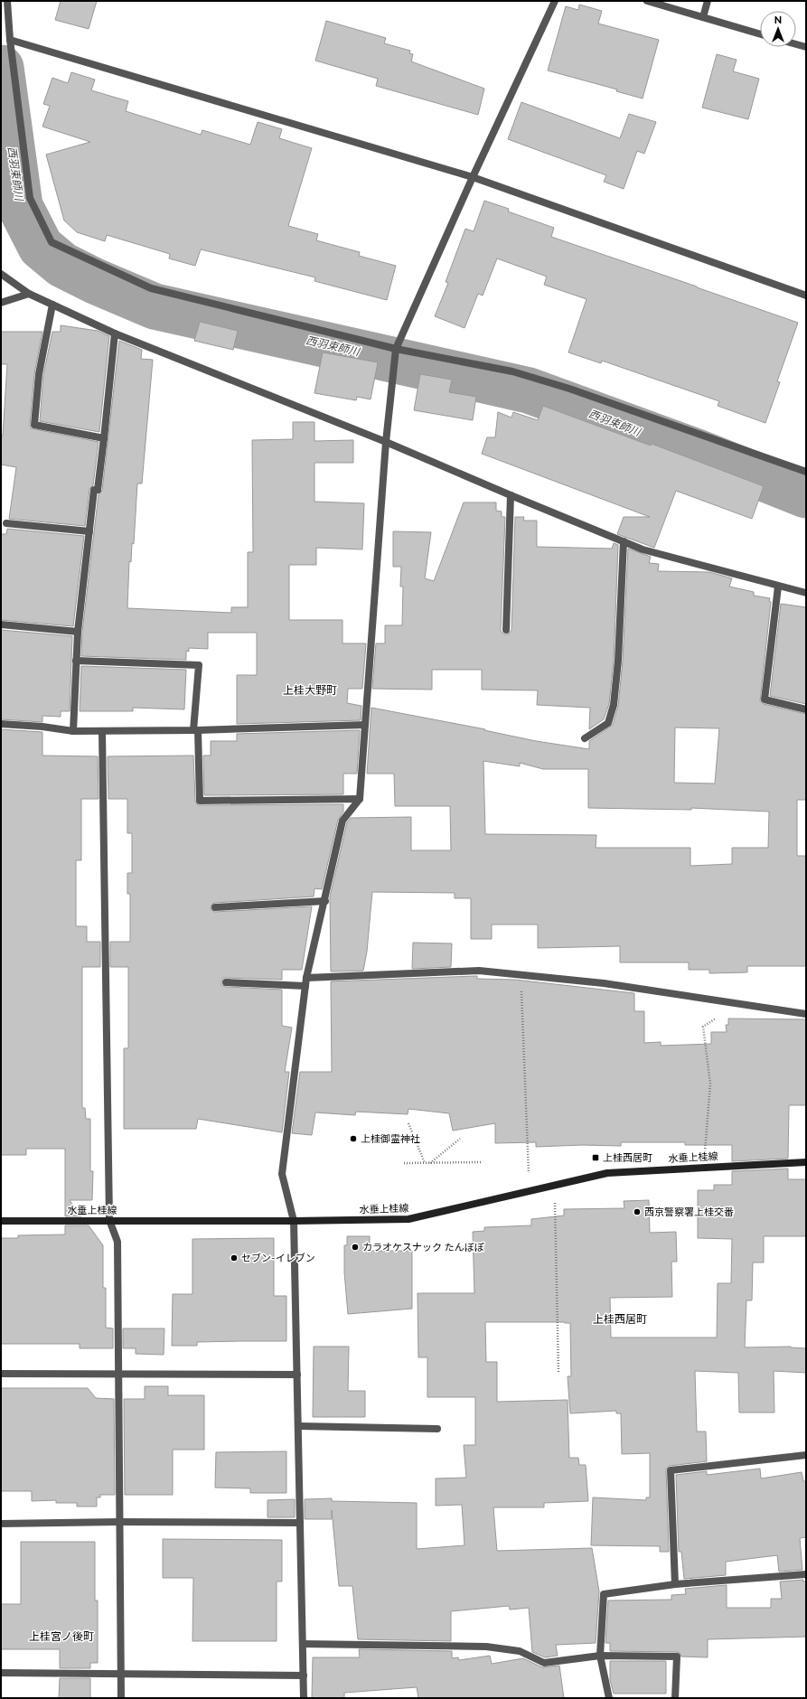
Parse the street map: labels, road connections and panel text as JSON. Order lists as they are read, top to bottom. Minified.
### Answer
{"streets":{"main road":["水垂上桂線"]},"districts":["上桂大野町","上桂西居町","上桂宮ノ後町"],"water":["西羽束師川"],"places":{"other":["上桂御霊神社","西京警察署上桂交番","カラオケスナック たんぼぽ","セブン-イレブン"],"transit":["上桂西居町"]},"north":"top"}
